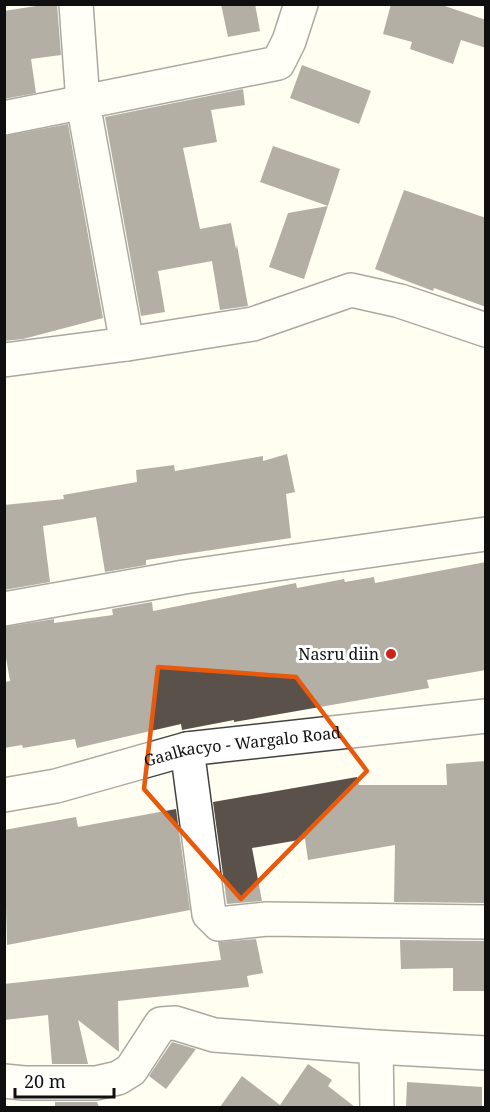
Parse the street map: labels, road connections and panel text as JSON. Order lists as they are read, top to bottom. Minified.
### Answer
{"streets":{"street":["Gaalkacyo - Wargalo Road"]},"places":["Nasru diin"],"scale_bar":"20 m"}
